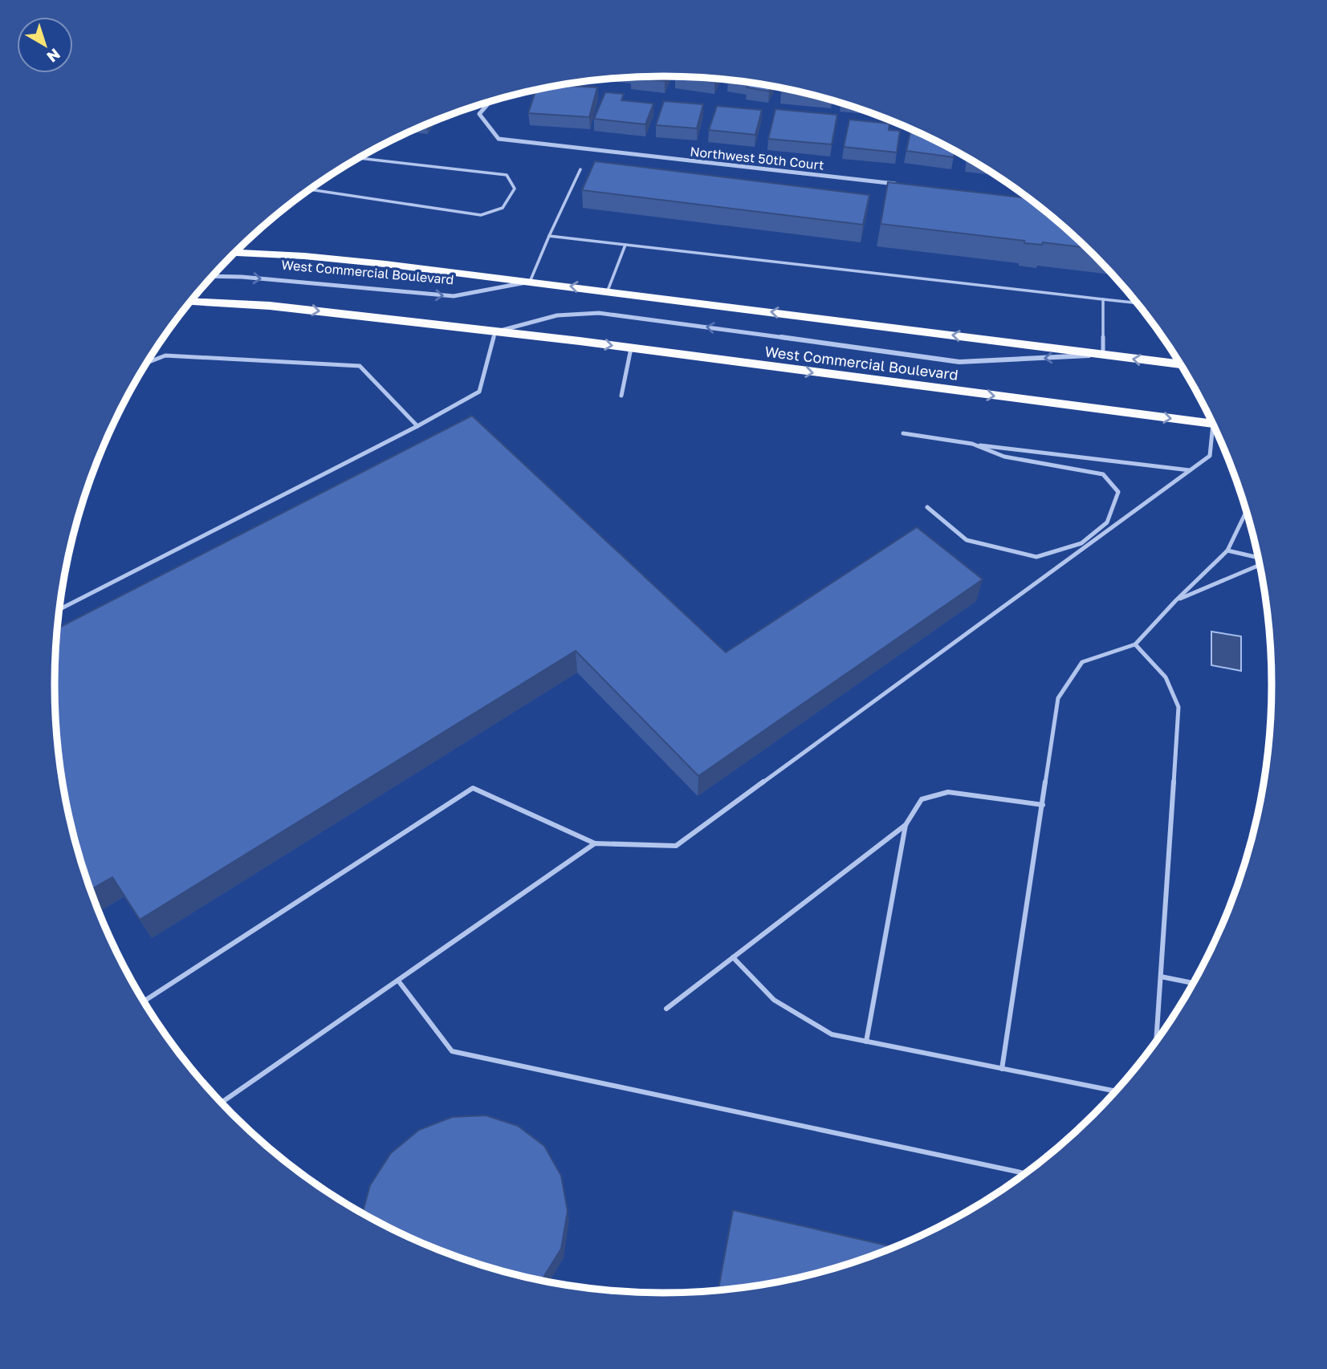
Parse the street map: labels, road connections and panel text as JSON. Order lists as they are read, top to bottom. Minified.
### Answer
{"streets":{"highway":["West Commercial Boulevard"],"street":["Northwest 50th Court"]},"north":"bottom right"}
